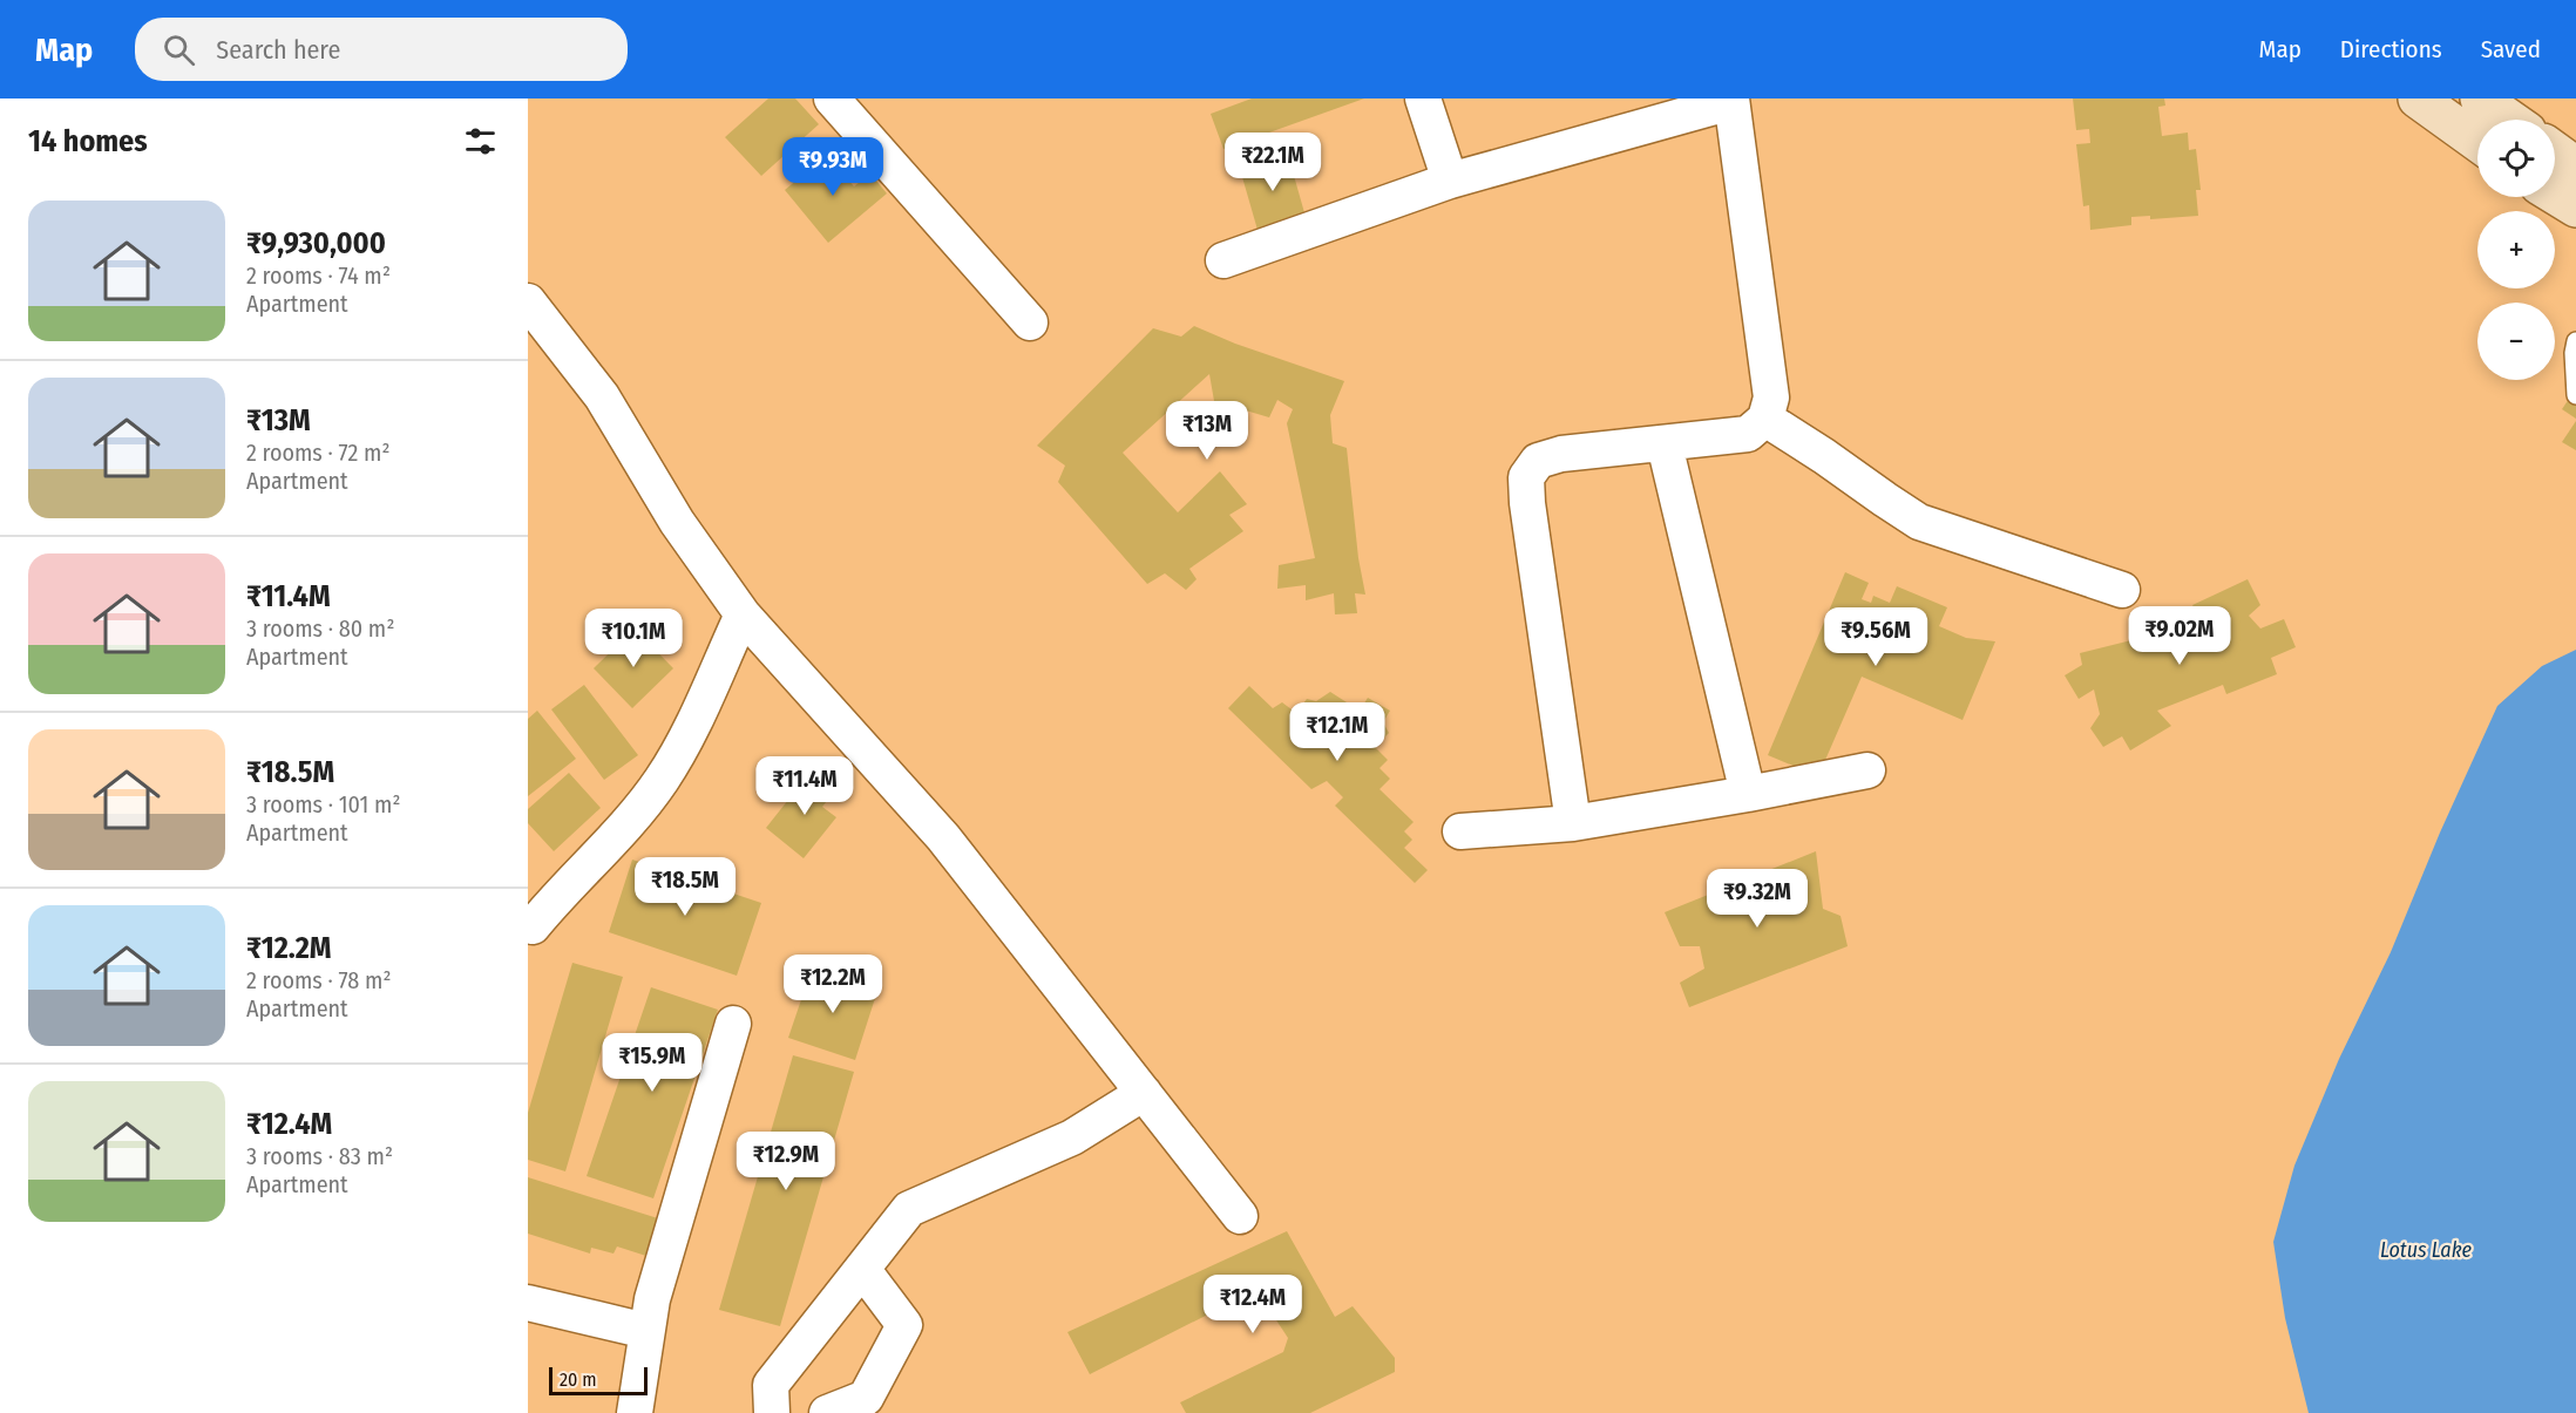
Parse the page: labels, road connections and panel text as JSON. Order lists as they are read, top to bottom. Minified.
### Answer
{"water":["Lotus Lake"],"scale_bar":"20 m","page":{"header":"Map","search":"Search here","nav":["Map","Directions","Saved"],"heading":"14 homes","map_buttons":["+","−"],"price":["₹22.1M","₹9.93M","₹13M","₹9.02M","₹9.56M","₹10.1M","₹12.1M","₹11.4M","₹18.5M","₹9.32M","₹12.2M","₹15.9M","₹12.9M","₹12.4M"],"list":[{"name":"₹9,930,000","note":"2 rooms · 74 m² · Apartment"},{"name":"₹13M","note":"2 rooms · 72 m² · Apartment"},{"name":"₹11.4M","note":"3 rooms · 80 m² · Apartment"},{"name":"₹18.5M","note":"3 rooms · 101 m² · Apartment"},{"name":"₹12.2M","note":"2 rooms · 78 m² · Apartment"},{"name":"₹12.4M","note":"3 rooms · 83 m² · Apartment"}],"scale":"20 m"}}
